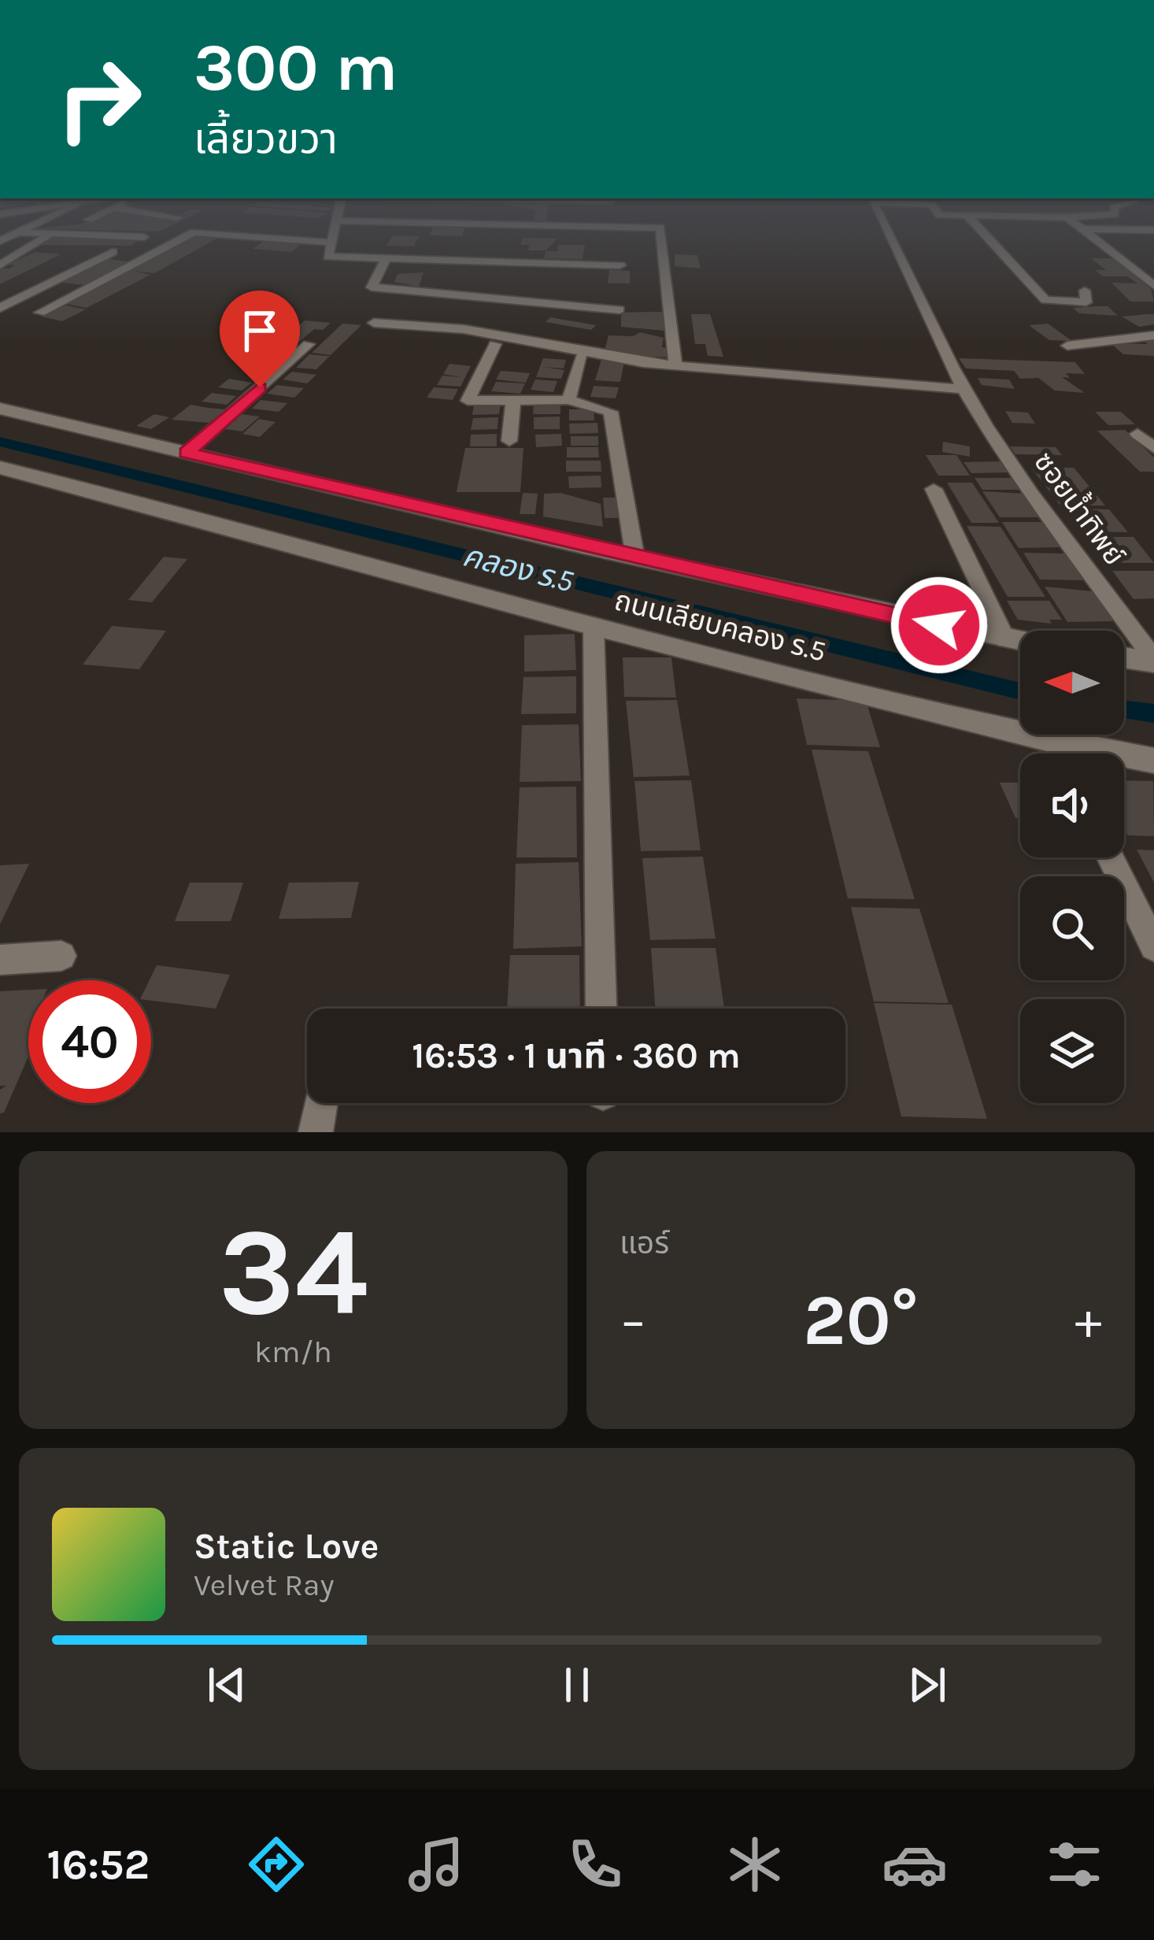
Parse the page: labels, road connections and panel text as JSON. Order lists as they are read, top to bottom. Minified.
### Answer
{"streets":{"street":["ซอยน้ำทิพย์","ถนนเลียบคลอง ร.5"]},"water":["คลอง ร.5"],"north":"left","page":{"turn":["300 m","เลี้ยวขวา"],"limit":"40","trip":"16:53 · 1 นาที · 360 m","tile":[["34","km/h"],"แอร์"],"heat":["−","20°","+"],"song":["Static Love","Velvet Ray"],"tabs":"16:52"}}
